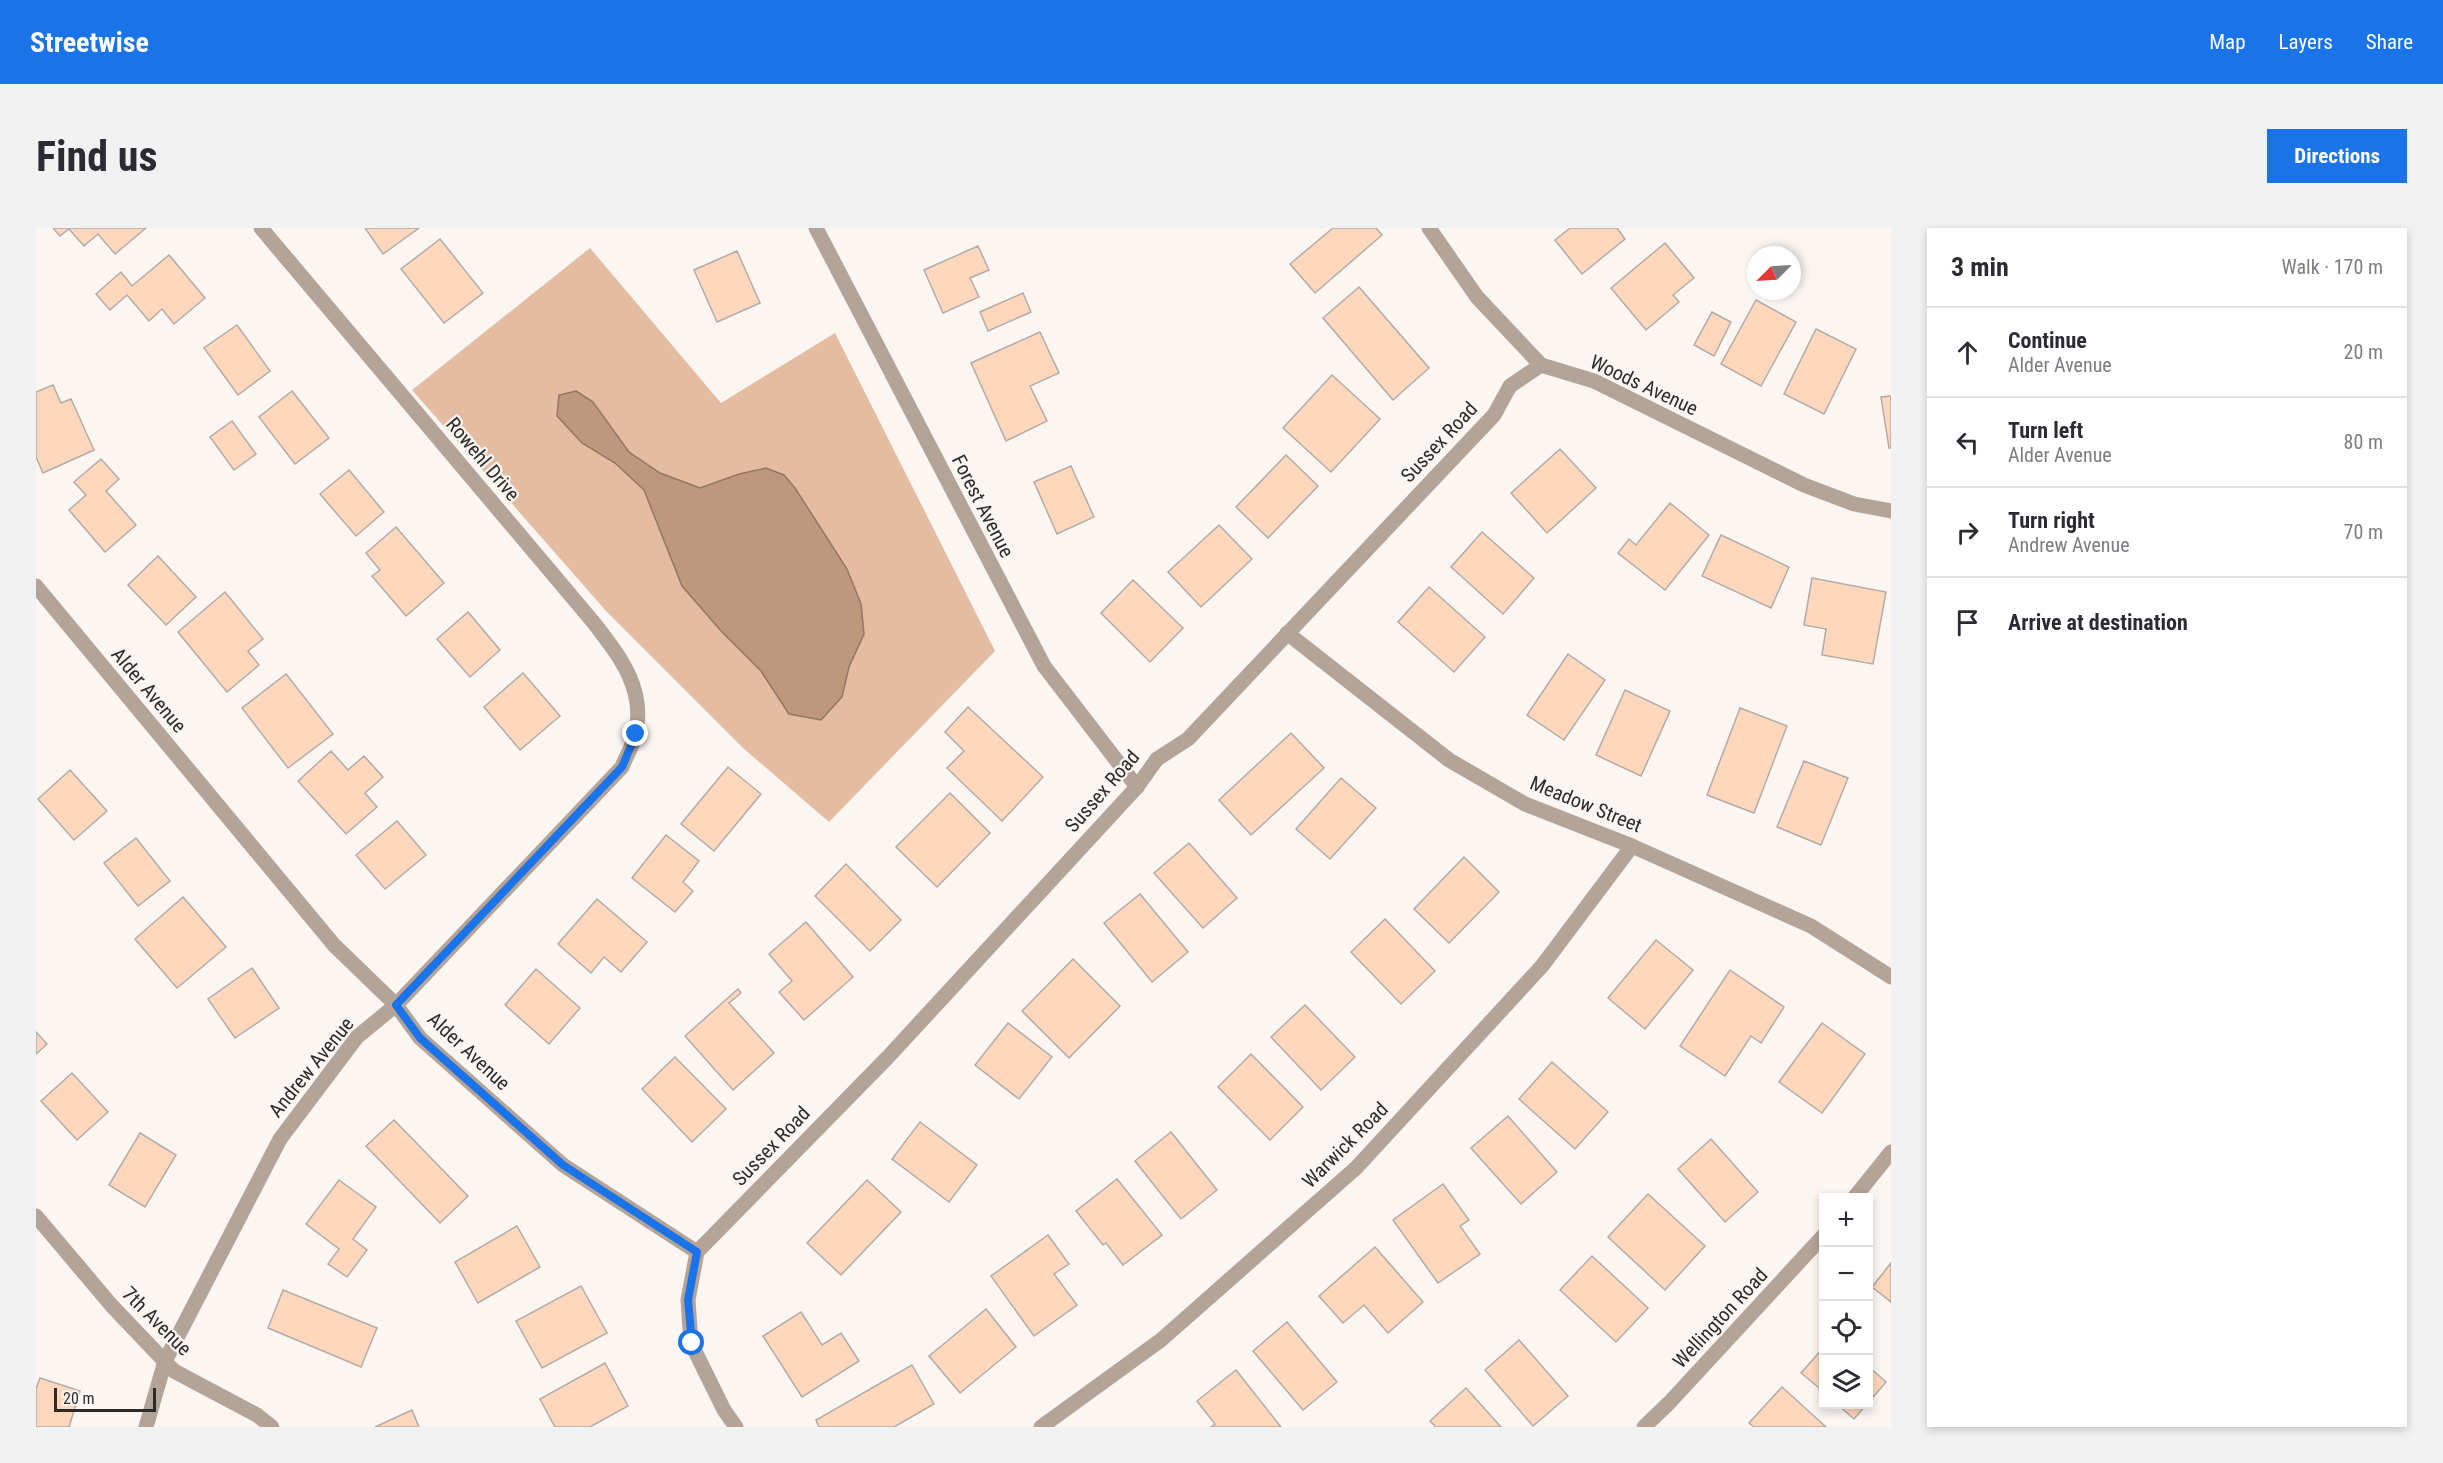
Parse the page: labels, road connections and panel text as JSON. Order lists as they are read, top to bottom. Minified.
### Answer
{"streets":{"street":["Woods Avenue","Sussex Road","Rowehl Drive","Forest Avenue","Alder Avenue","Meadow Street","Andrew Avenue","Warwick Road","Wellington Road","7th Avenue"]},"crossings":[["Woods Avenue","Sussex Road"],["Sussex Road","Forest Avenue"],["Sussex Road","Alder Avenue"],["Sussex Road","Meadow Street"],["Rowehl Drive","Andrew Avenue"],["Alder Avenue","Andrew Avenue"],["Meadow Street","Warwick Road"],["Andrew Avenue","7th Avenue"]],"scale_bar":"20 m","north":"bottom left","page":{"header":"Streetwise","nav":["Map","Layers","Share"],"buttons":"Directions","title":"Find us","heading":["3 min","Walk · 170 m"],"list":[["Continue","Alder Avenue","20 m"],["Turn left","Alder Avenue","80 m"],["Turn right","Andrew Avenue","70 m"],"Arrive at destination"],"map_buttons":["+","−"],"scale":"20 m"}}
